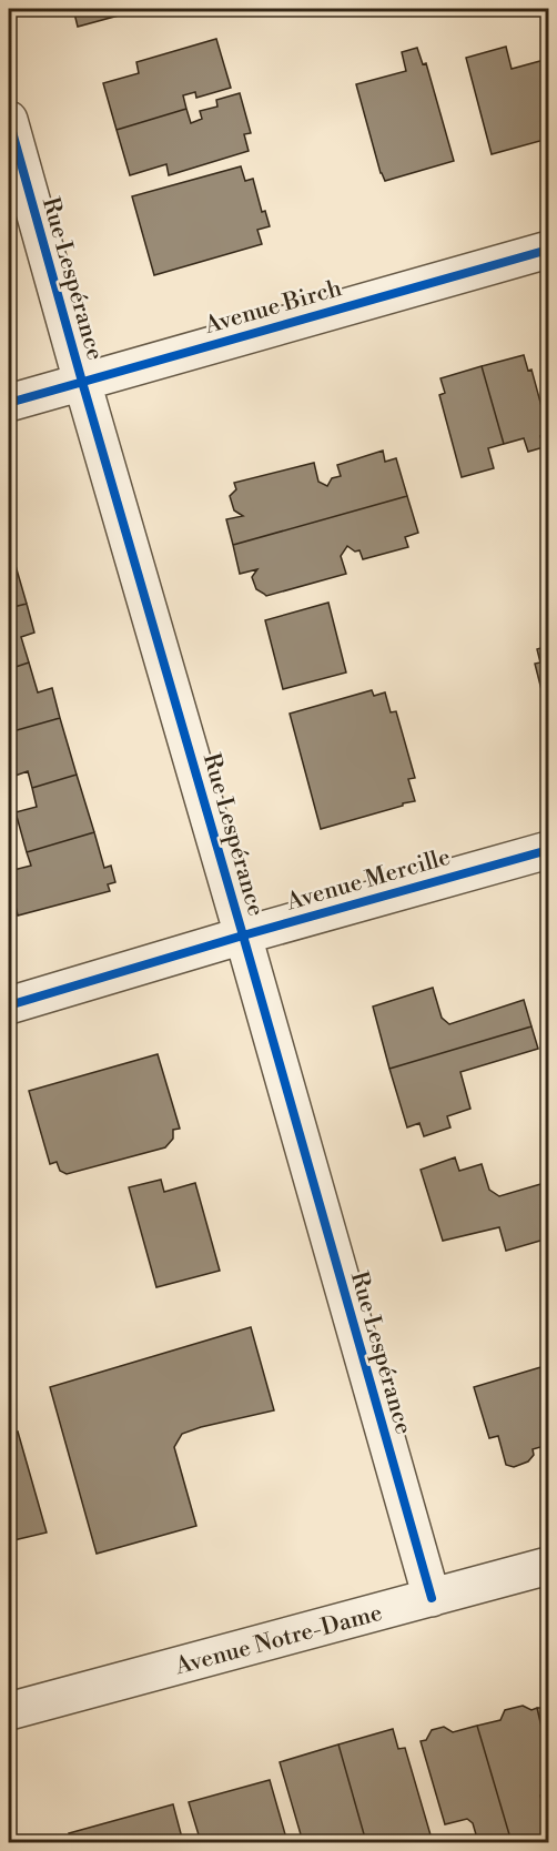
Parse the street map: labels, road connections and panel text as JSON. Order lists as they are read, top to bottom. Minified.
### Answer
{"streets":{"street":["Rue Lespérance","Avenue Birch","Avenue Mercille","Avenue Notre-Dame"]},"crossings":[["Rue Lespérance","Avenue Birch"],["Rue Lespérance","Avenue Mercille"],["Rue Lespérance","Avenue Notre-Dame"]]}
